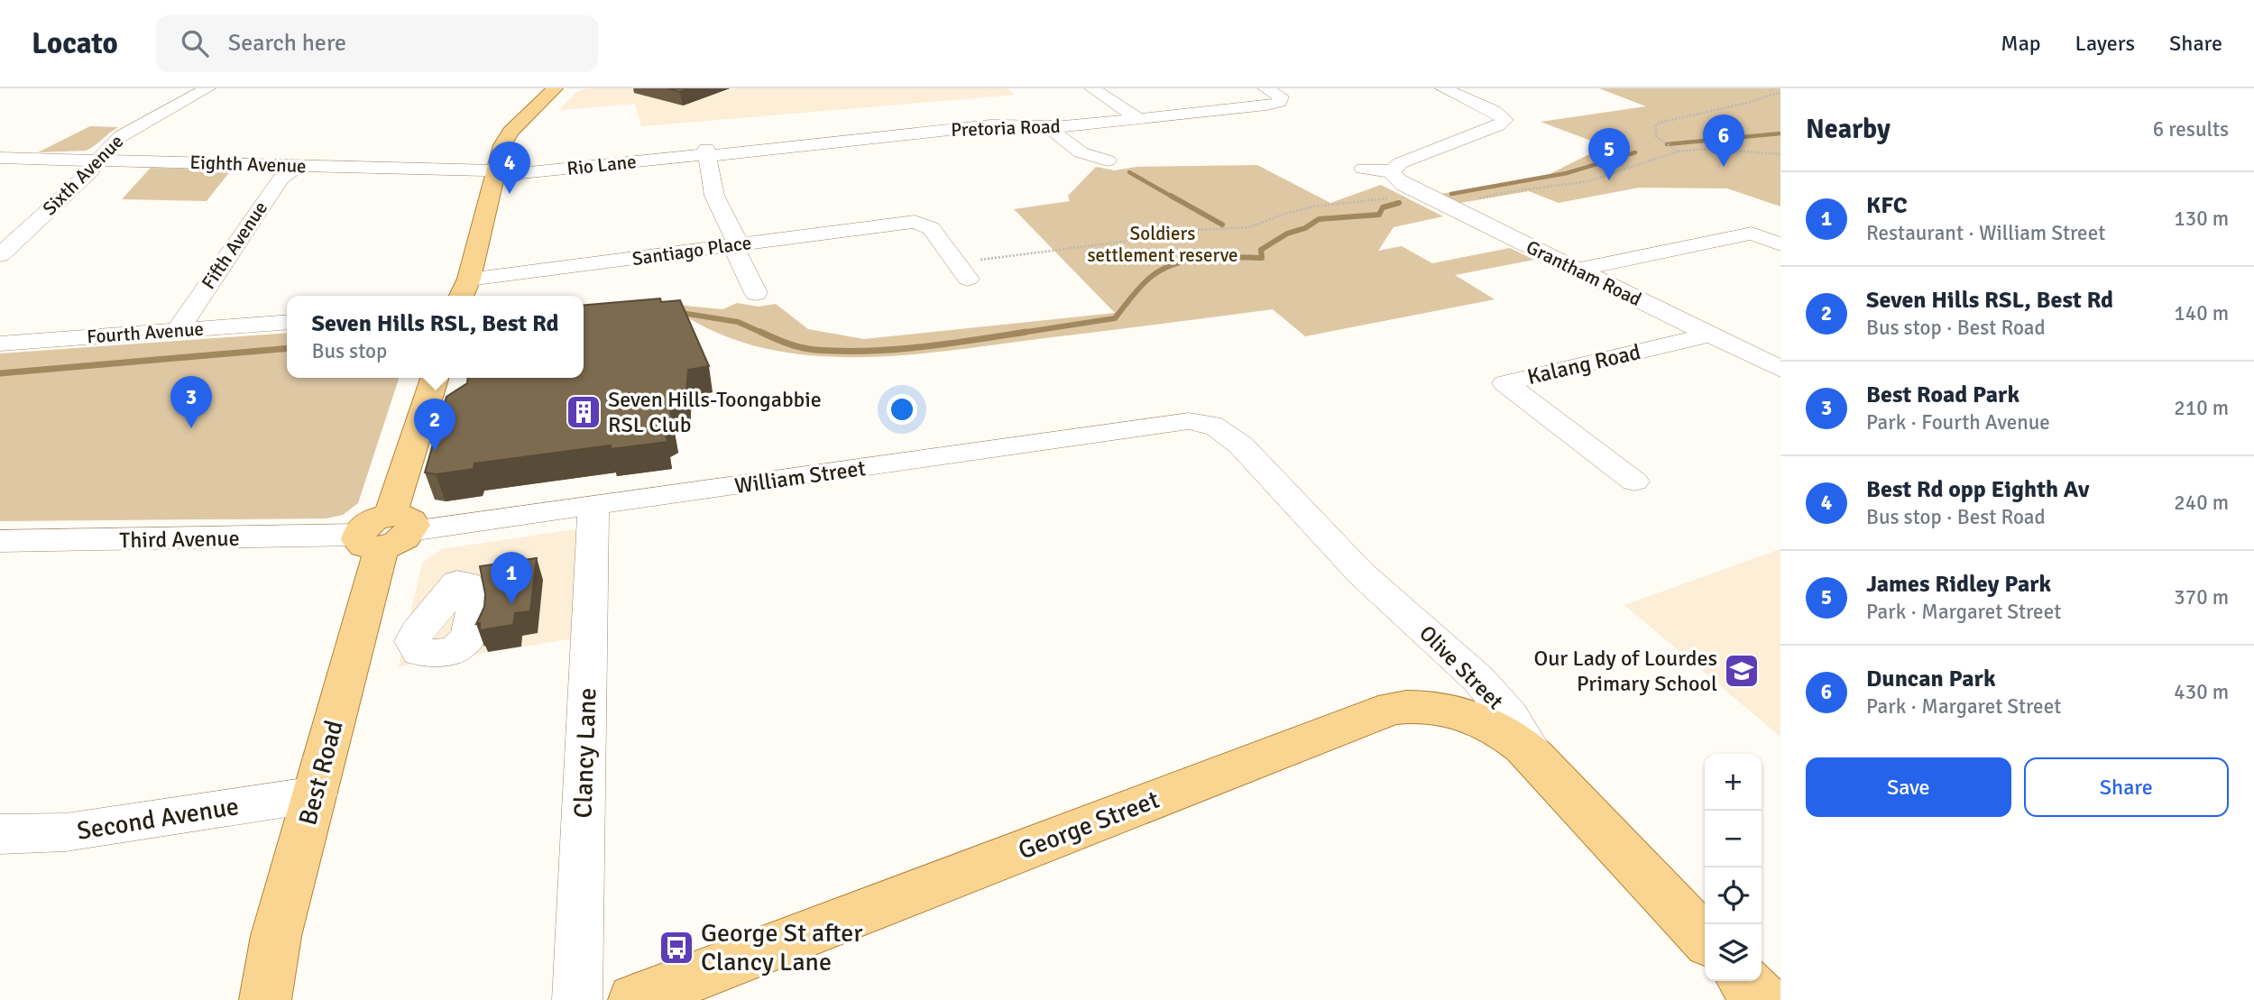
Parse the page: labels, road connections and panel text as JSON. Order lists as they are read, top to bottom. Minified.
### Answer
{"streets":{"main road":["Olive Street","Best Road","George Street"],"street":["Pretoria Road","Eighth Avenue","Rio Lane","Sixth Avenue","Fifth Avenue","Santiago Place","Grantham Road","Fourth Avenue","Kalang Road","William Street","Third Avenue","Clancy Lane","Second Avenue"]},"crossings":[["Pretoria Road","Rio Lane"],["Eighth Avenue","Rio Lane"],["Eighth Avenue","Sixth Avenue"],["Eighth Avenue","Fifth Avenue"],["Fifth Avenue","Fourth Avenue"],["Grantham Road","Kalang Road"],["William Street","Third Avenue"],["William Street","Olive Street"],["William Street","Clancy Lane"],["William Street","Best Road"],["Third Avenue","Best Road"],["Olive Street","George Street"],["Best Road","Second Avenue"]],"parks":["Soldiers settlement reserve"],"places":{"building":["Seven Hills-Toongabbie RSL Club"],"school or university":["Our Lady of Lourdes Primary School"],"bus stop":["George St after Clancy Lane"]},"page":{"header":"Locato","search":"Search here","nav":["Map","Layers","Share"],"heading":["Nearby","6 results"],"pins":["6","5","4","3","2","1"],"list":[{"mark":"1","name":"KFC","note":"Restaurant · William Street","value":"130 m"},{"mark":"2","name":"Seven Hills RSL, Best Rd","note":"Bus stop · Best Road","value":"140 m"},{"mark":"3","name":"Best Road Park","note":"Park · Fourth Avenue","value":"210 m"},{"mark":"4","name":"Best Rd opp Eighth Av","note":"Bus stop · Best Road","value":"240 m"},{"mark":"5","name":"James Ridley Park","note":"Park · Margaret Street","value":"370 m"},{"mark":"6","name":"Duncan Park","note":"Park · Margaret Street","value":"430 m"}],"popup":["Seven Hills RSL, Best Rd","Bus stop"],"buttons":["Save","Share"],"map_buttons":["+","−"]}}
